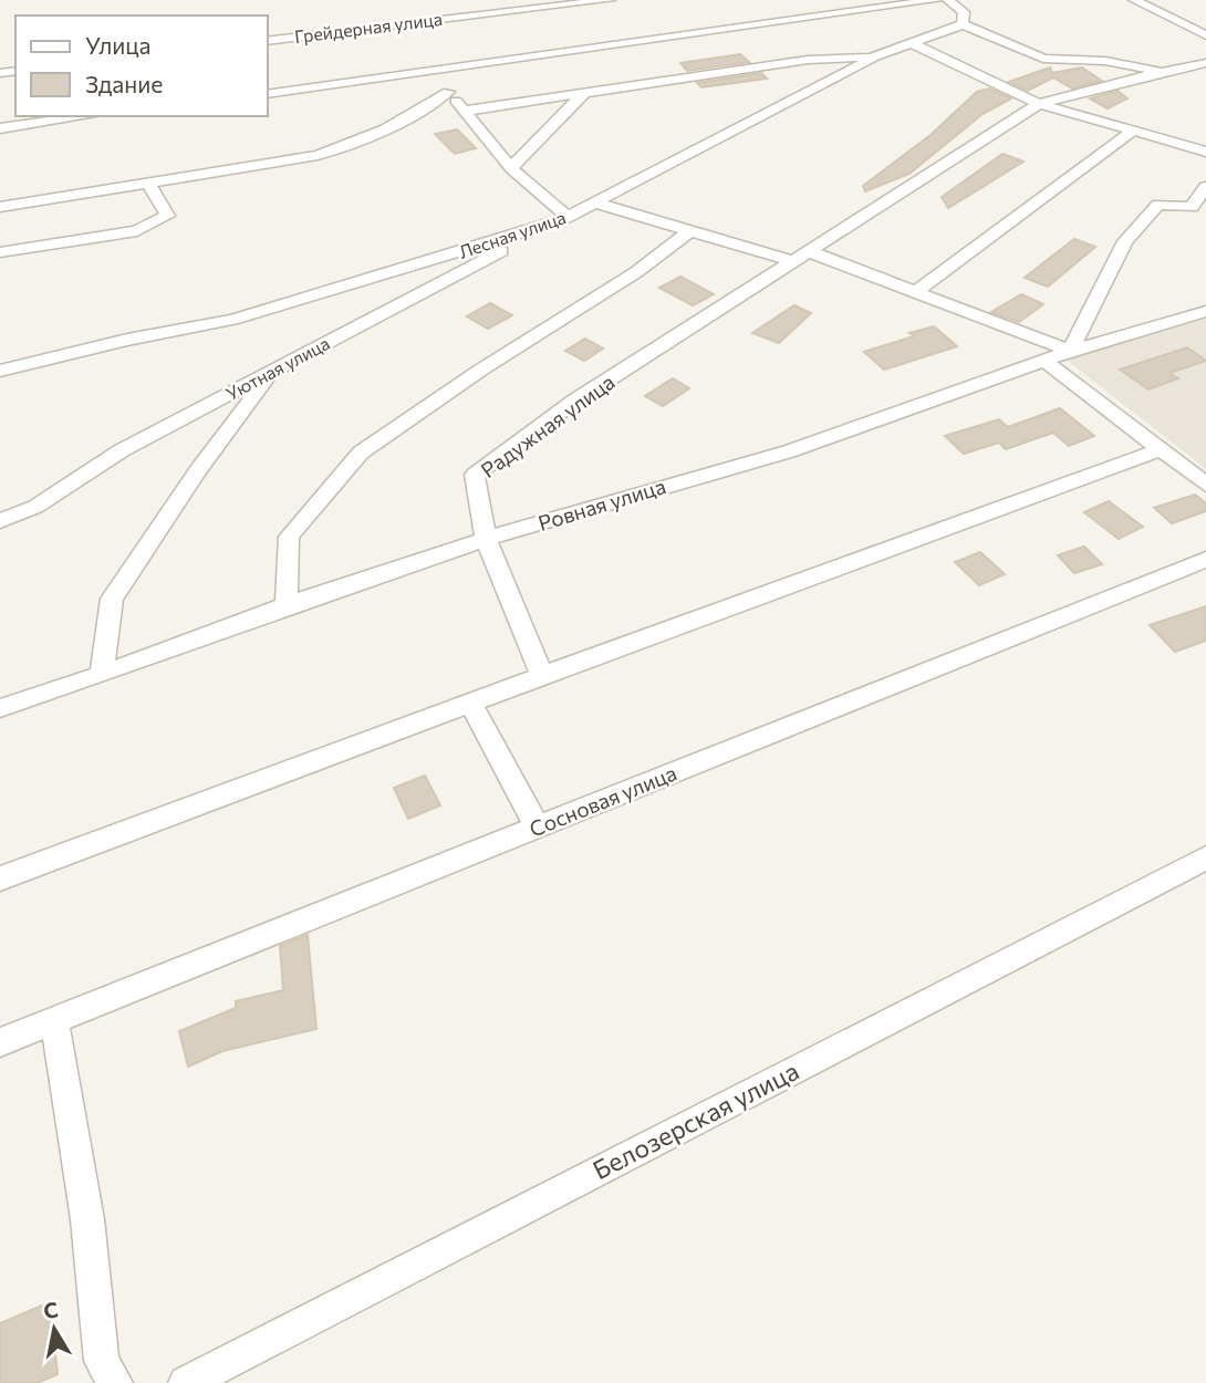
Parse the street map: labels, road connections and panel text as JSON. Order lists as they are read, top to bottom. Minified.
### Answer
{"streets":{"street":["Грейдерная улица","Лесная улица","Уютная улица","Радужная улица","Ровная улица","Сосновая улица","Белозерская улица"]},"crossings":[["Лесная улица","Уютная улица"],["Радужная улица","Ровная улица"]],"legend":["Улица","Здание"],"north":"top"}
